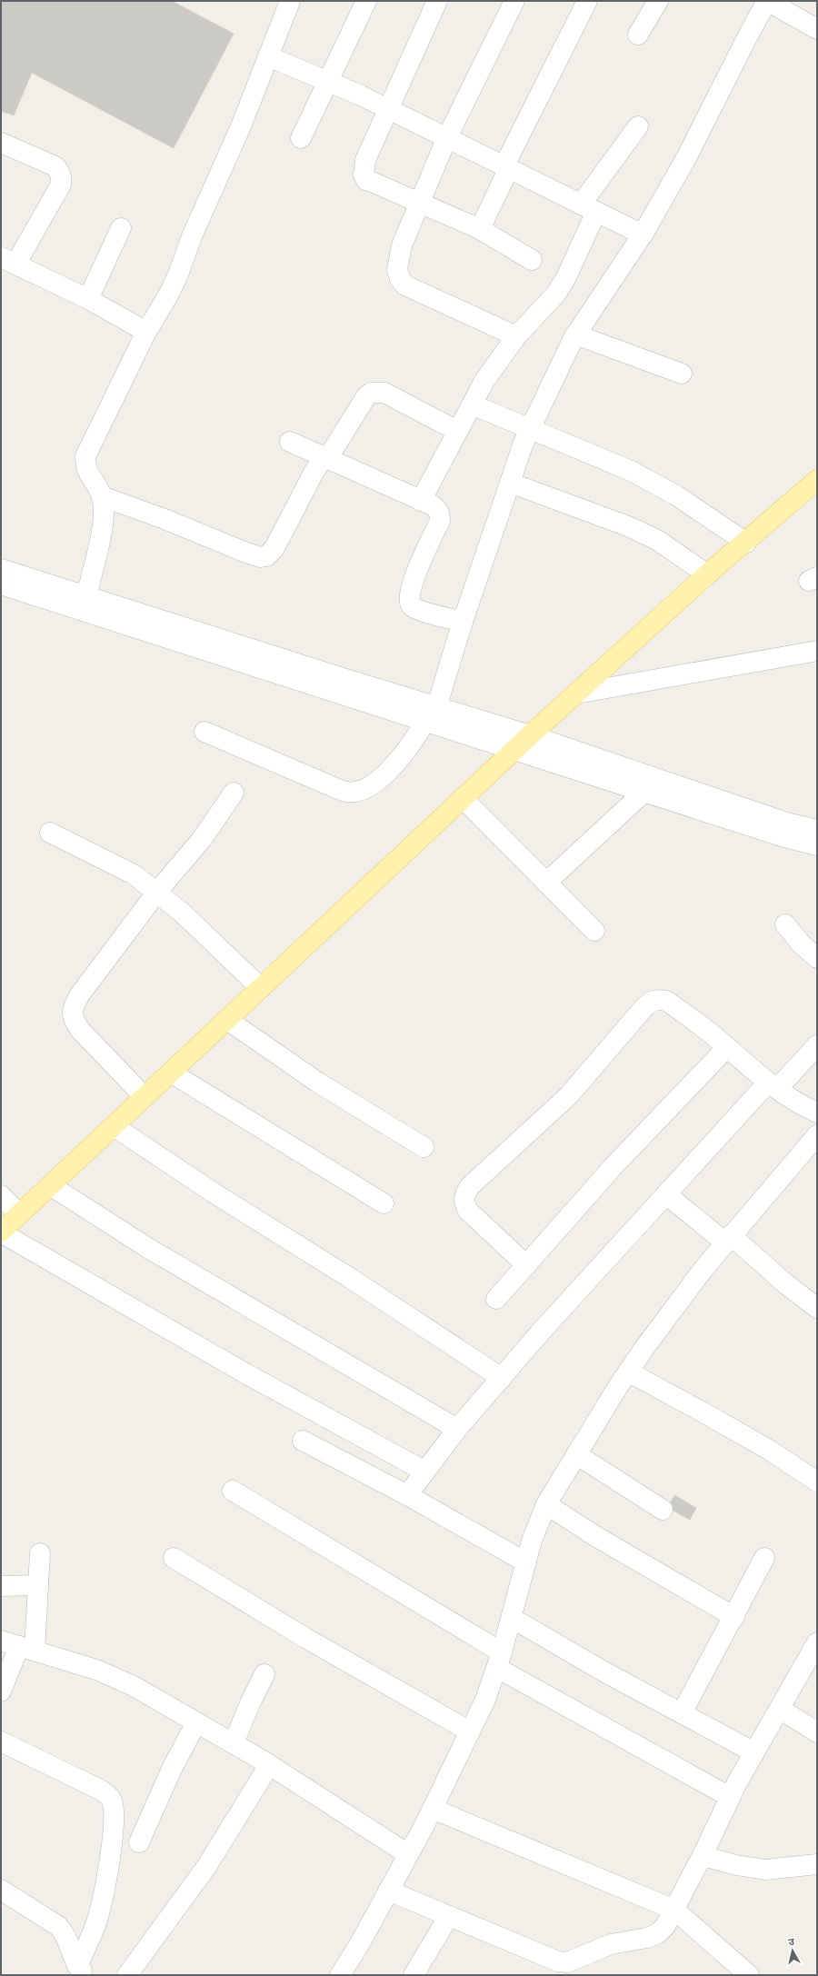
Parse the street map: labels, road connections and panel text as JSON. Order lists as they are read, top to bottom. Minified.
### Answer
{"north":"top"}
